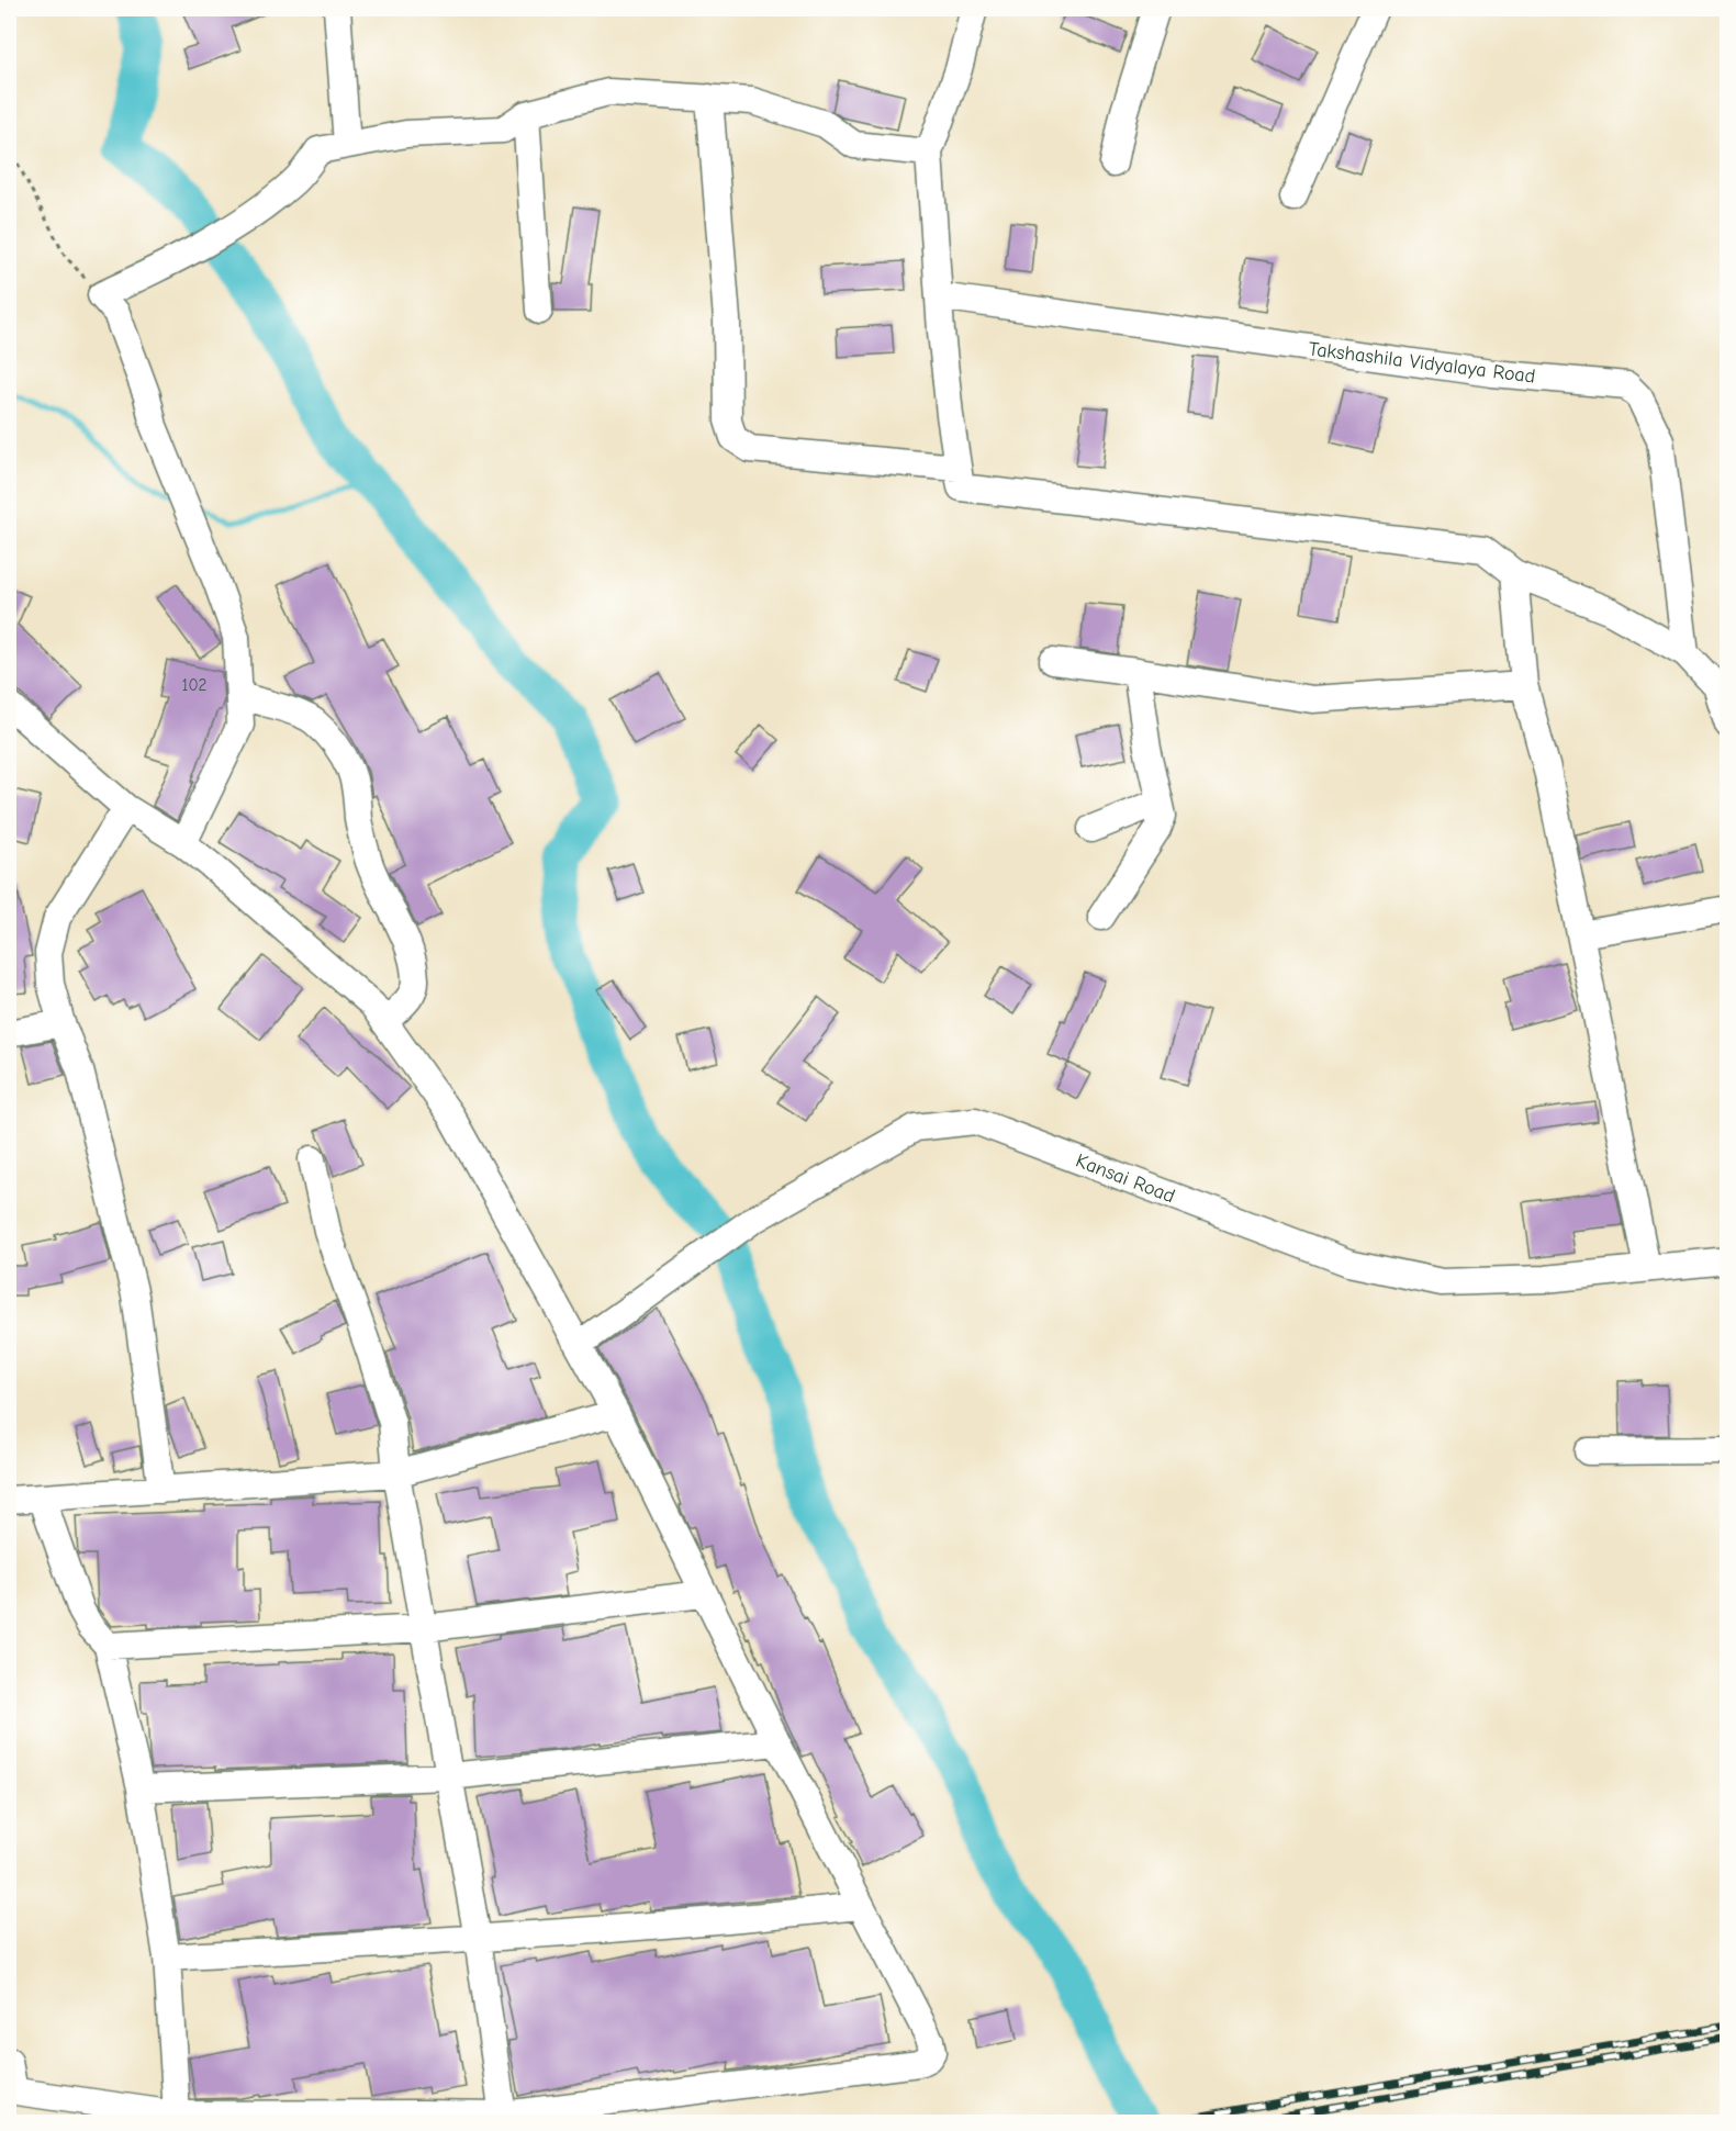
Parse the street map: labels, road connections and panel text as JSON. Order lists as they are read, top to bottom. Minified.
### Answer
{"streets":{"street":["Takshashila Vidyalaya Road","Kansai Road"]},"house_numbers":["102"]}
